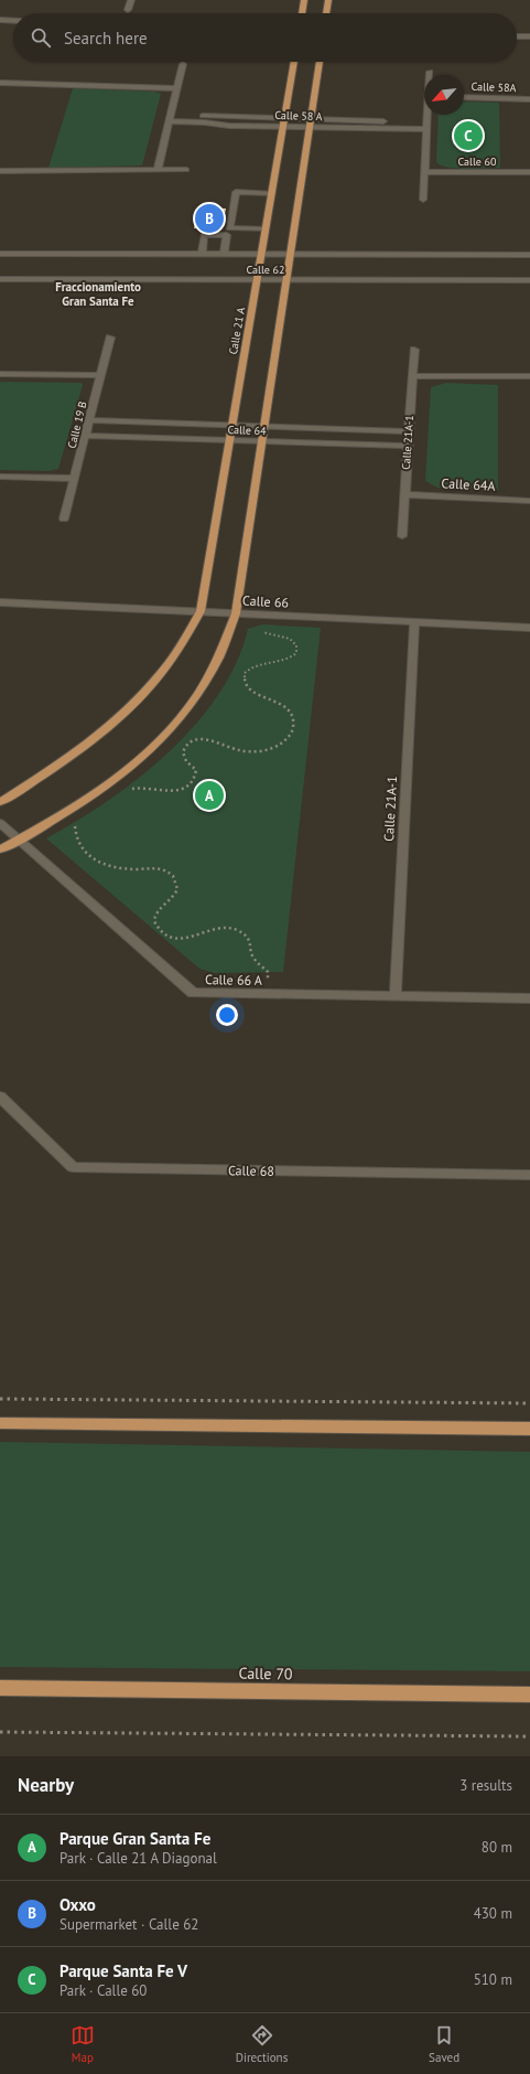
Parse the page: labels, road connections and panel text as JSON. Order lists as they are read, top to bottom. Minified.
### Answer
{"streets":{"main road":["Calle 21 A","Calle 70"],"street":["Calle 58A","Calle 58 A","Calle 60","Calle 62","Calle 19 B","Calle 64","Calle 21A-1","Calle 64A","Calle 66","Calle 66 A","Calle 68"]},"crossings":[["Calle 58 A","Calle 21 A"],["Calle 62","Calle 21 A"],["Calle 21 A","Calle 64"],["Calle 21 A","Calle 66"],["Calle 19 B","Calle 64"],["Calle 64","Calle 21A-1"],["Calle 21A-1","Calle 64A"],["Calle 21A-1","Calle 66"],["Calle 21A-1","Calle 66 A"]],"districts":["Fraccionamiento Gran Santa Fe"],"north":"bottom left","page":{"search":"Search here","pins":["C","B","A"],"heading":["Nearby","3 results"],"list":[{"mark":"A","name":"Parque Gran Santa Fe","note":"Park · Calle 21 A Diagonal","value":"80 m"},{"mark":"B","name":"Oxxo","note":"Supermarket · Calle 62","value":"430 m"},{"mark":"C","name":"Parque Santa Fe V","note":"Park · Calle 60","value":"510 m"}],"nav":["Map","Directions","Saved"]}}
